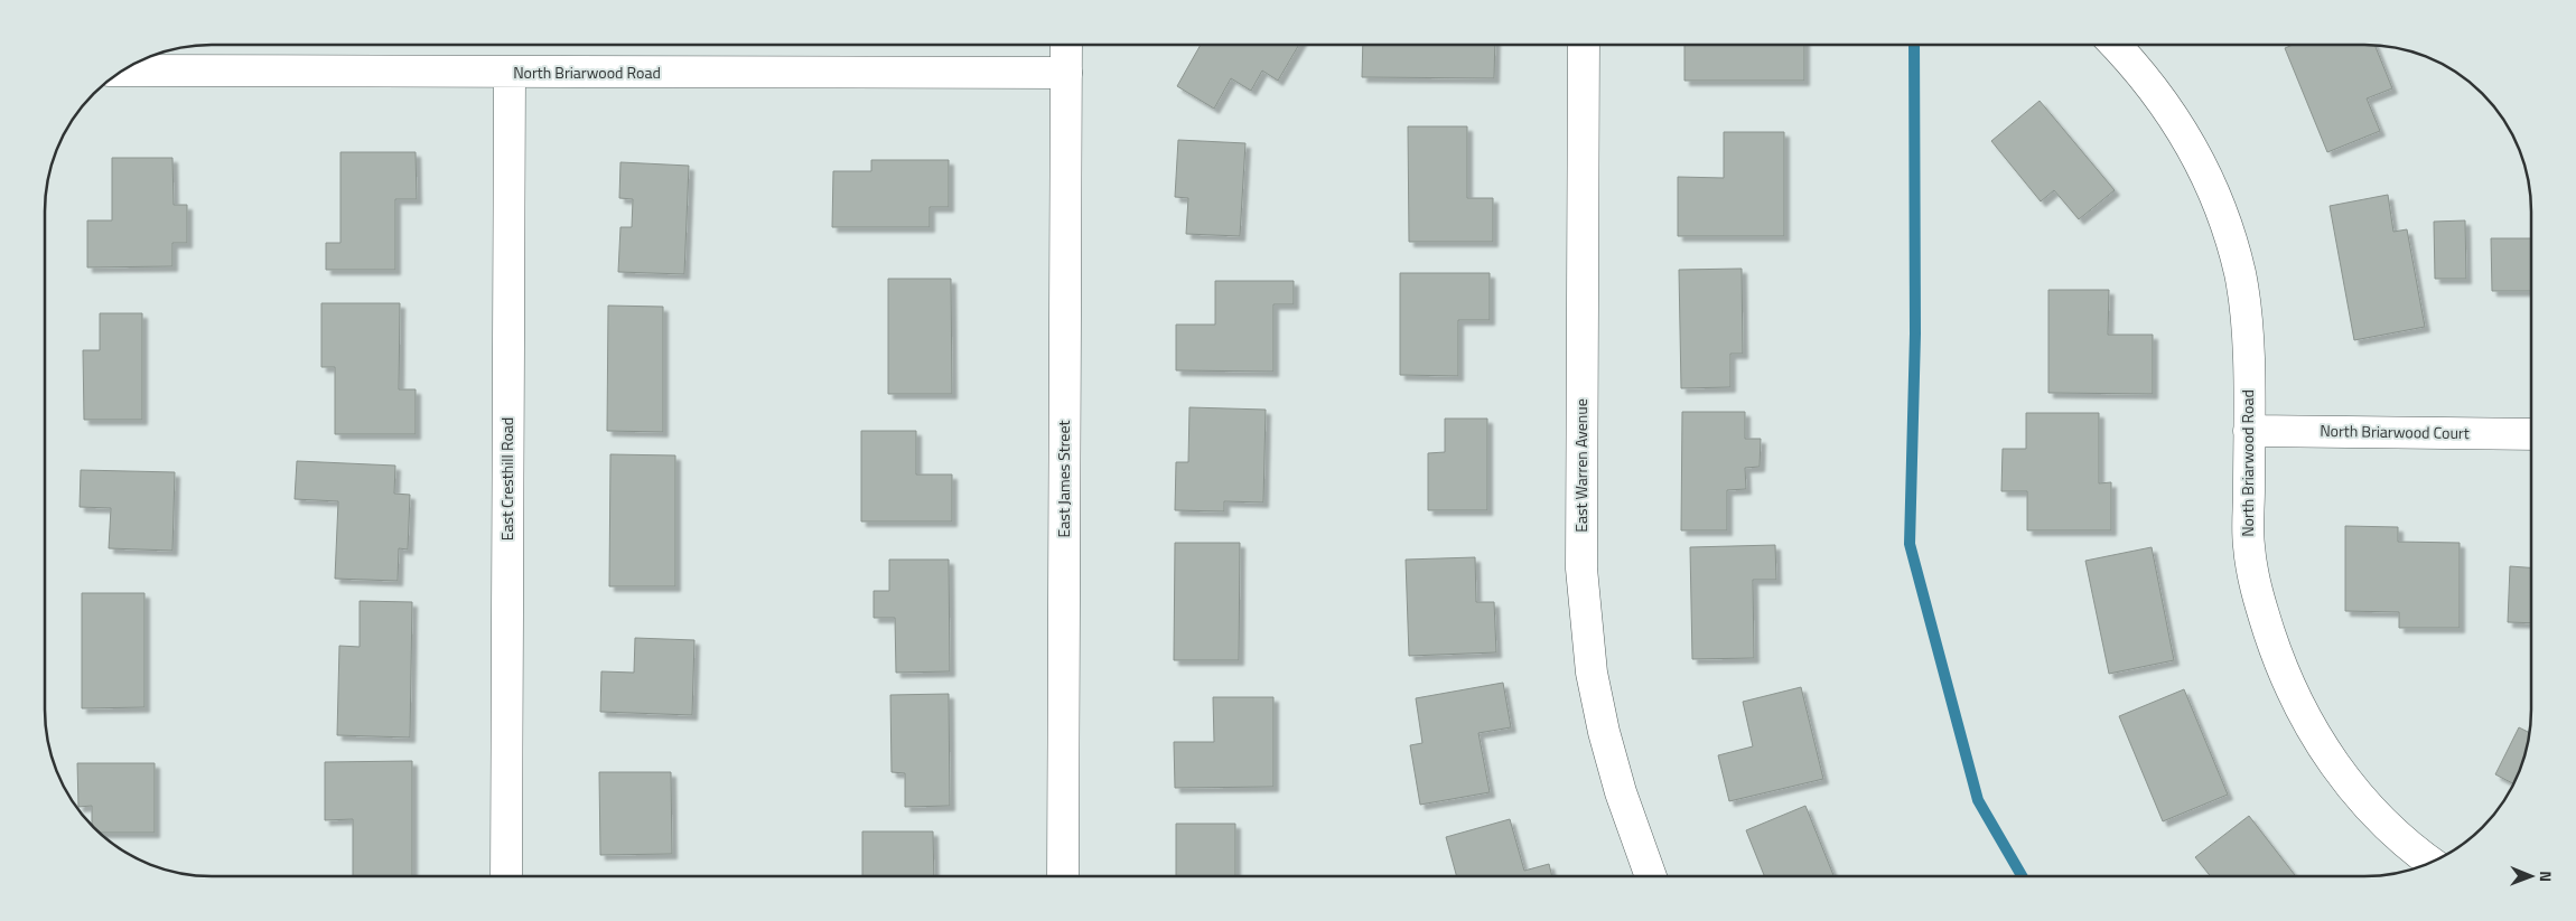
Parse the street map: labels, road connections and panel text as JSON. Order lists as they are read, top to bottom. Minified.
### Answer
{"streets":{"street":["North Briarwood Road","North Briarwood Court","East Warren Avenue","East Cresthill Road","East James Street"]},"crossings":[["North Briarwood Road","North Briarwood Court"],["North Briarwood Road","East Cresthill Road"],["North Briarwood Road","East James Street"]],"north":"right"}
